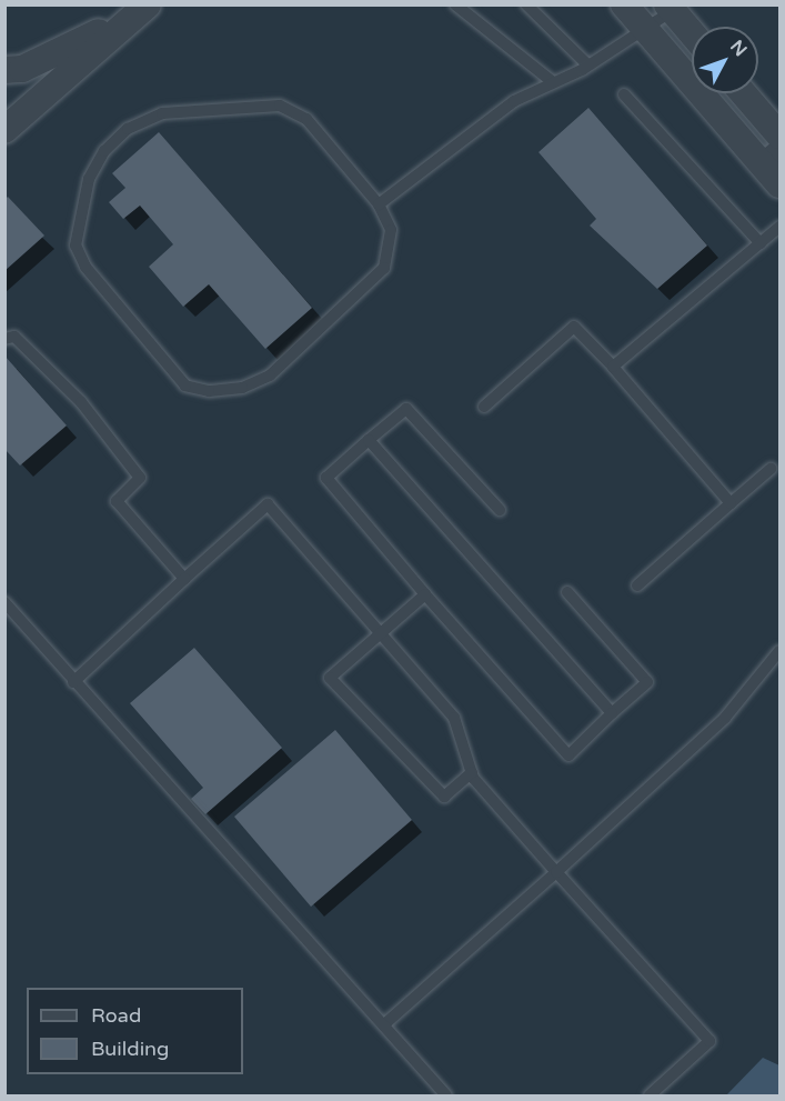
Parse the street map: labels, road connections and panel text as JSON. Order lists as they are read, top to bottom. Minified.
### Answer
{"legend":["Road","Building"],"north":"top right"}
